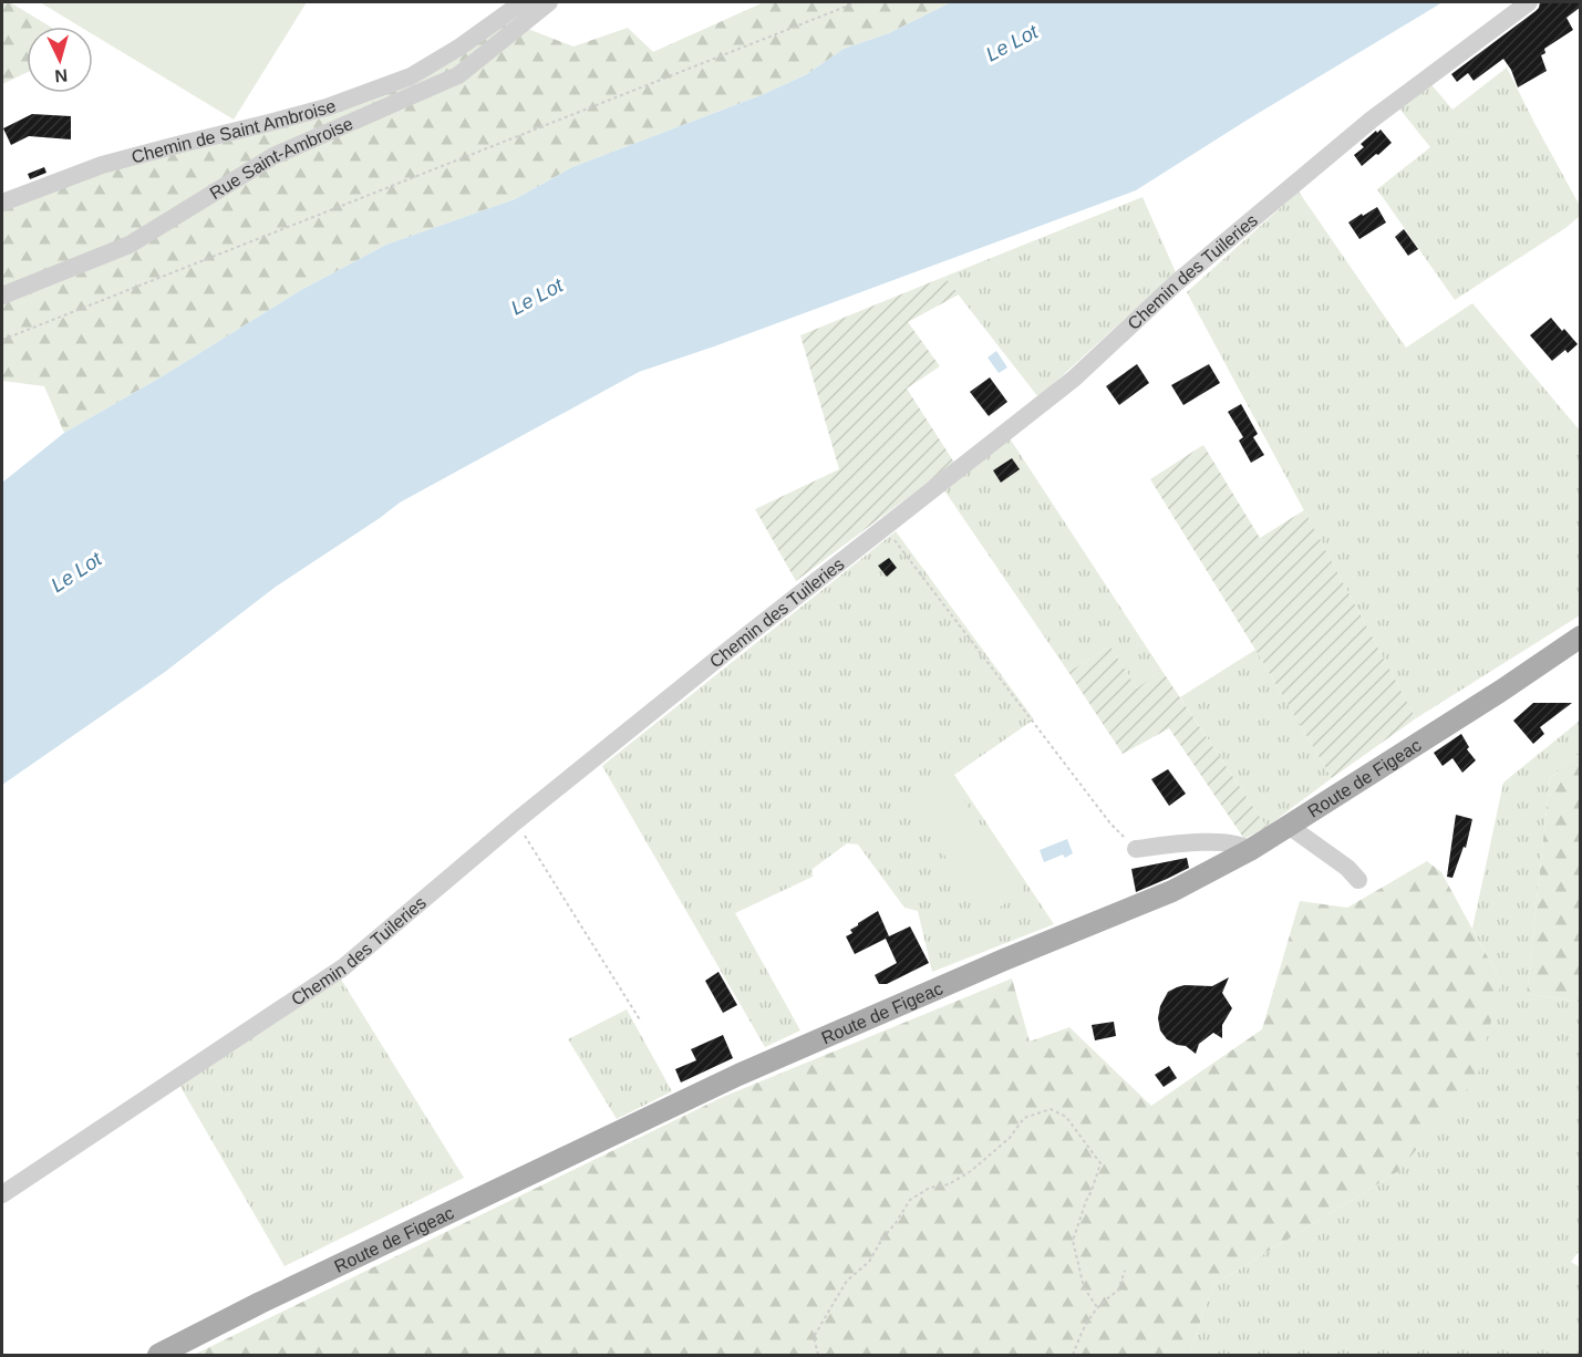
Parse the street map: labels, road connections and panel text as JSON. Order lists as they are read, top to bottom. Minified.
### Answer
{"streets":{"main road":["Route de Figeac"],"street":["Chemin de Saint Ambroise","Rue Saint-Ambroise","Chemin des Tuileries"]},"water":["Le Lot"],"north":"bottom"}
